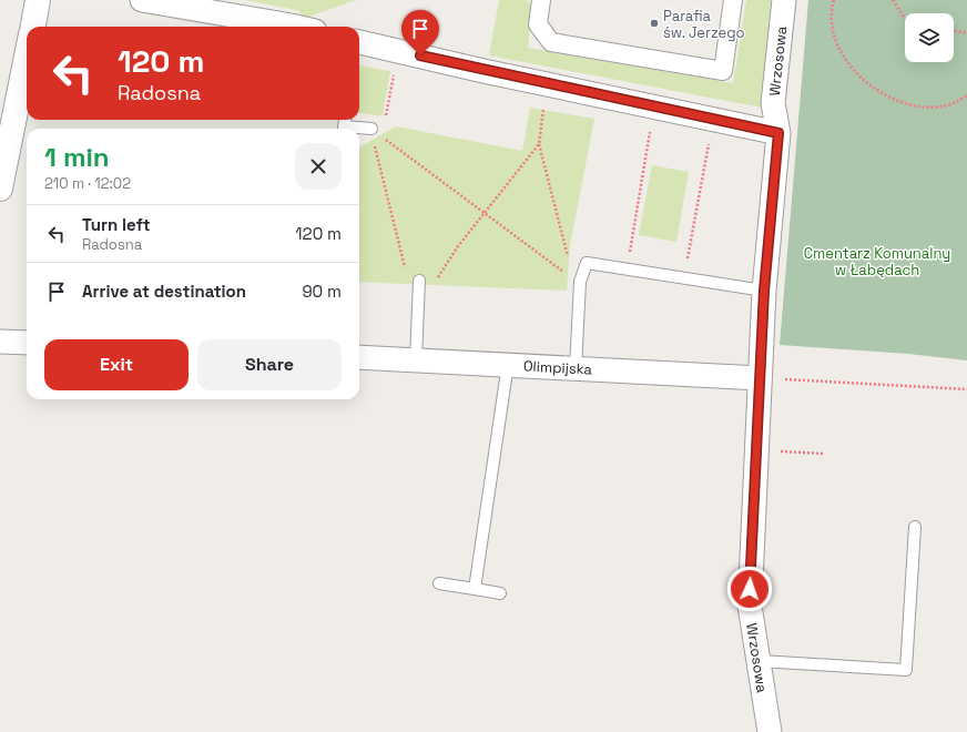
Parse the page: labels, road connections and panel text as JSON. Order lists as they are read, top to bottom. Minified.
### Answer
{"streets":{"street":["Wrzosowa","Olimpijska"]},"crossings":[["Wrzosowa","Olimpijska"]],"parks":["Cmentarz Komunalny w Łabędach"],"places":["Parafia św. Jerzego"],"page":{"turn":["120 m","Radosna"],"heading":["1 min","210 m · 12:02"],"list":[{"name":"Turn left","note":"Radosna","value":"120 m"},{"name":"Arrive at destination","value":"90 m"}],"buttons":["Exit","Share"]}}
